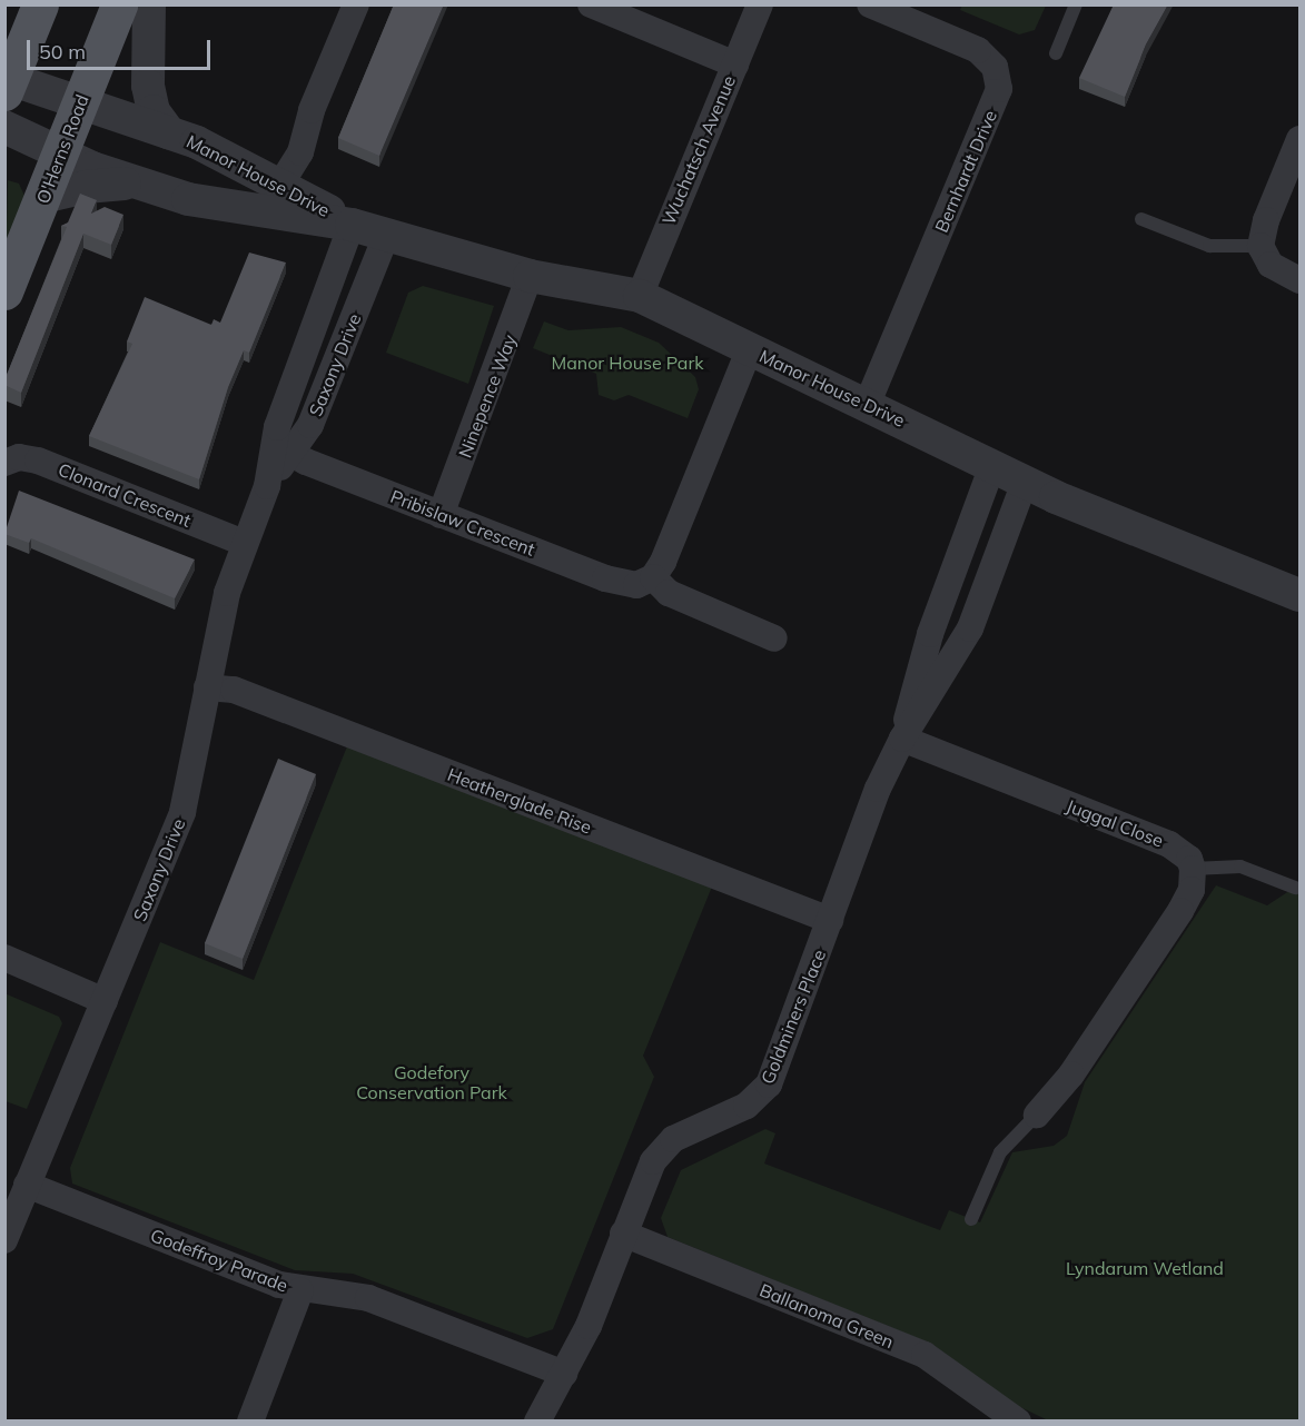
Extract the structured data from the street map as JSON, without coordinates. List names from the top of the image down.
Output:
{
  "streets": {
    "main road": ["O'Herns Road"],
    "street": [
      "Wuchatsch Avenue",
      "Bernhardt Drive",
      "Manor House Drive",
      "Saxony Drive",
      "Ninepence Way",
      "Clonard Crescent",
      "Pribislaw Crescent",
      "Heatherglade Rise",
      "Juggal Close",
      "Goldminers Place",
      "Godeffroy Parade",
      "Ballanoma Green"
    ]
  },
  "crossings": [
    ["O'Herns Road", "Manor House Drive"],
    ["Wuchatsch Avenue", "Manor House Drive"],
    ["Bernhardt Drive", "Manor House Drive"],
    ["Manor House Drive", "Saxony Drive"],
    ["Manor House Drive", "Ninepence Way"],
    ["Manor House Drive", "Goldminers Place"],
    ["Saxony Drive", "Clonard Crescent"],
    ["Saxony Drive", "Pribislaw Crescent"],
    ["Saxony Drive", "Heatherglade Rise"],
    ["Saxony Drive", "Godeffroy Parade"],
    ["Ninepence Way", "Pribislaw Crescent"],
    ["Heatherglade Rise", "Goldminers Place"],
    ["Juggal Close", "Goldminers Place"],
    ["Goldminers Place", "Godeffroy Parade"],
    ["Goldminers Place", "Ballanoma Green"]
  ],
  "parks": ["Manor House Park", "Godefory Conservation Park", "Lyndarum Wetland"],
  "scale_bar": "50 m"
}
